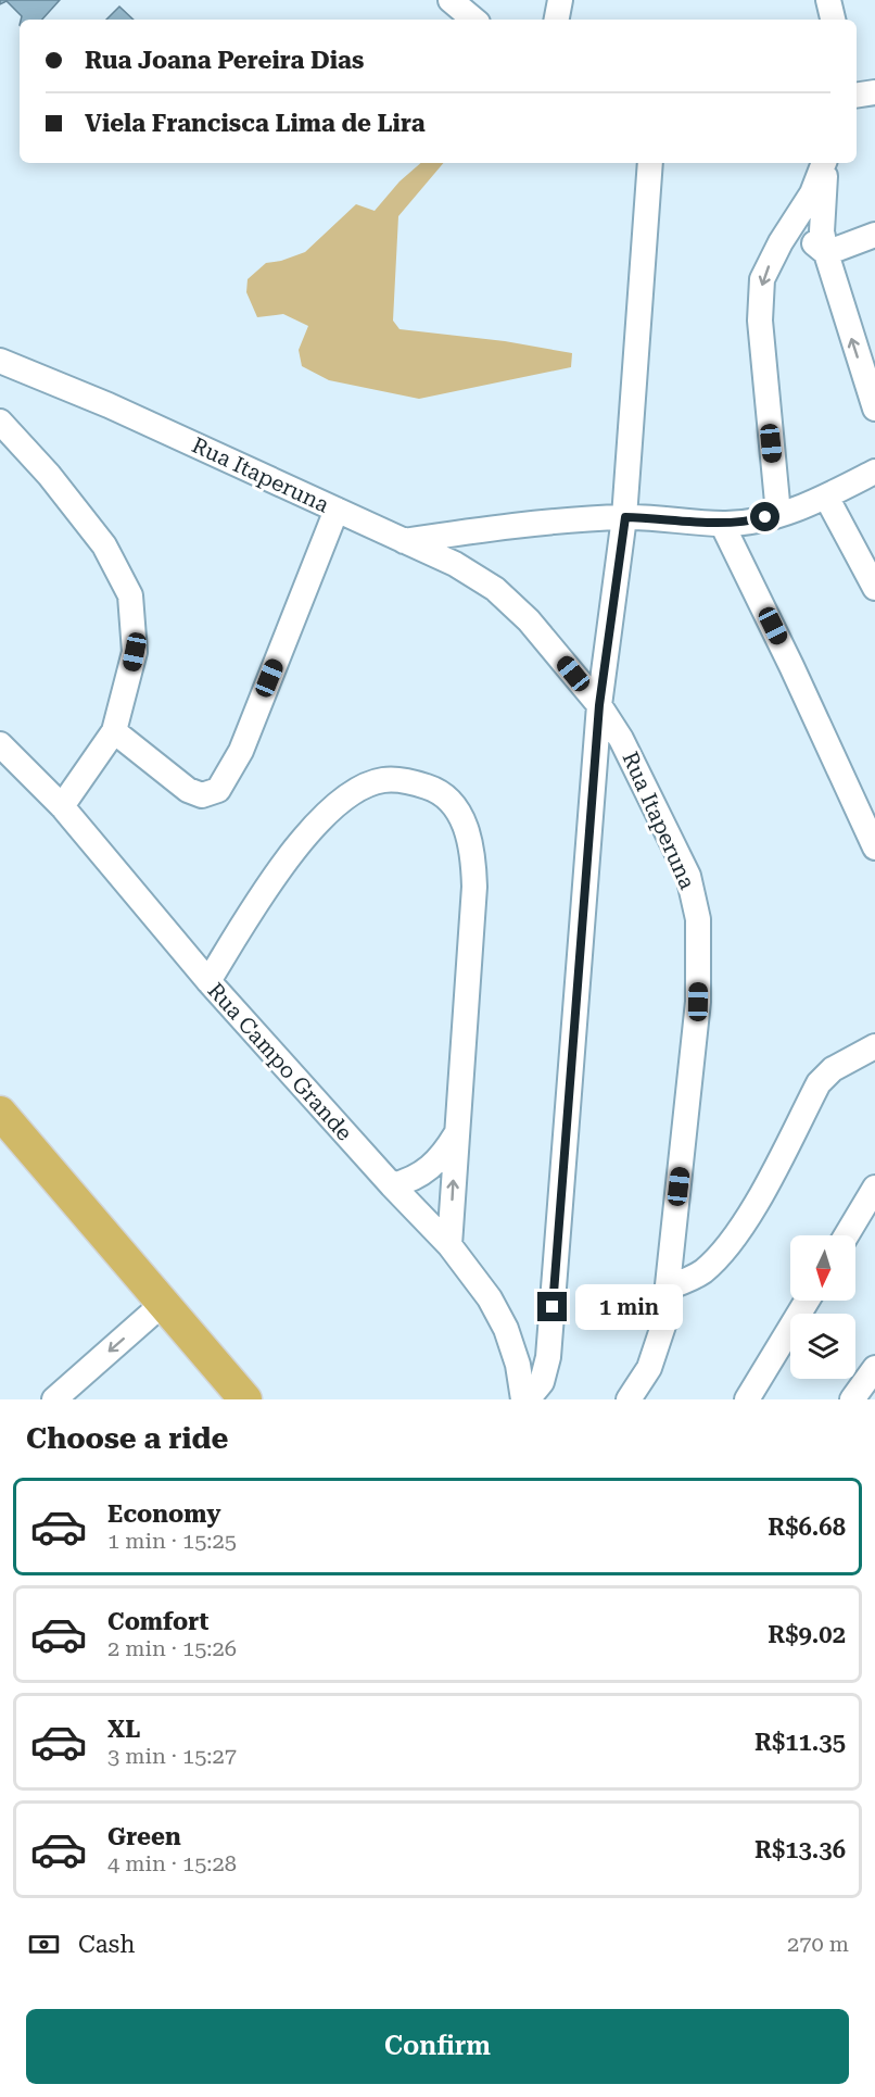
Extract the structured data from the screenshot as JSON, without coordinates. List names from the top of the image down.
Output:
{
  "streets": {
    "street": ["Rua Itaperuna", "Rua Campo Grande"]
  },
  "north": "bottom",
  "page": {
    "banner": ["Rua Joana Pereira Dias", "Viela Francisca Lima de Lira"],
    "bubble": "1 min",
    "heading": "Choose a ride",
    "list": [
      {
        "name": "Economy",
        "note": "1 min · 15:25",
        "value": "R$6.68"
      },
      {
        "name": "Comfort",
        "note": "2 min · 15:26",
        "value": "R$9.02"
      },
      {
        "name": "XL",
        "note": "3 min · 15:27",
        "value": "R$11.35"
      },
      {
        "name": "Green",
        "note": "4 min · 15:28",
        "value": "R$13.36"
      }
    ],
    "pay": ["Cash", "270 m"],
    "buttons": "Confirm"
  }
}
